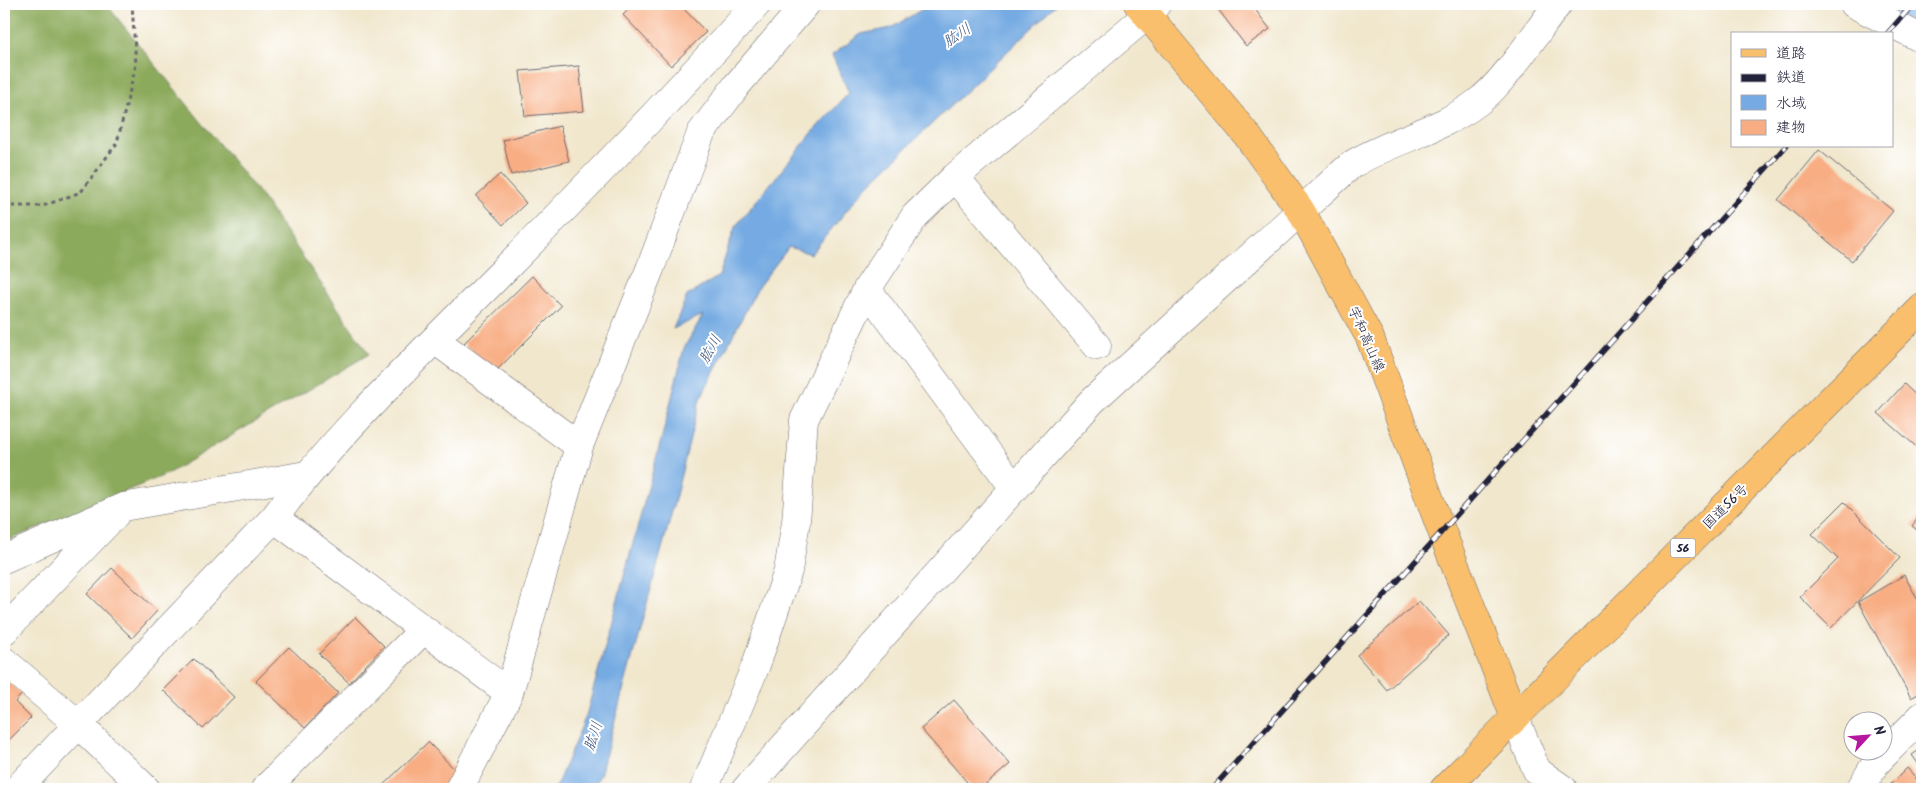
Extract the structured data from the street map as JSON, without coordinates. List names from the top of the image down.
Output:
{
  "streets": {
    "main road": ["宇和高山線", "国道56号", "56"]
  },
  "crossings": [
    ["宇和高山線", "国道56号"]
  ],
  "water": ["肱川"],
  "legend": [
    "道路",
    "鉄道",
    "水域",
    "建物"
  ],
  "north": "top right"
}
